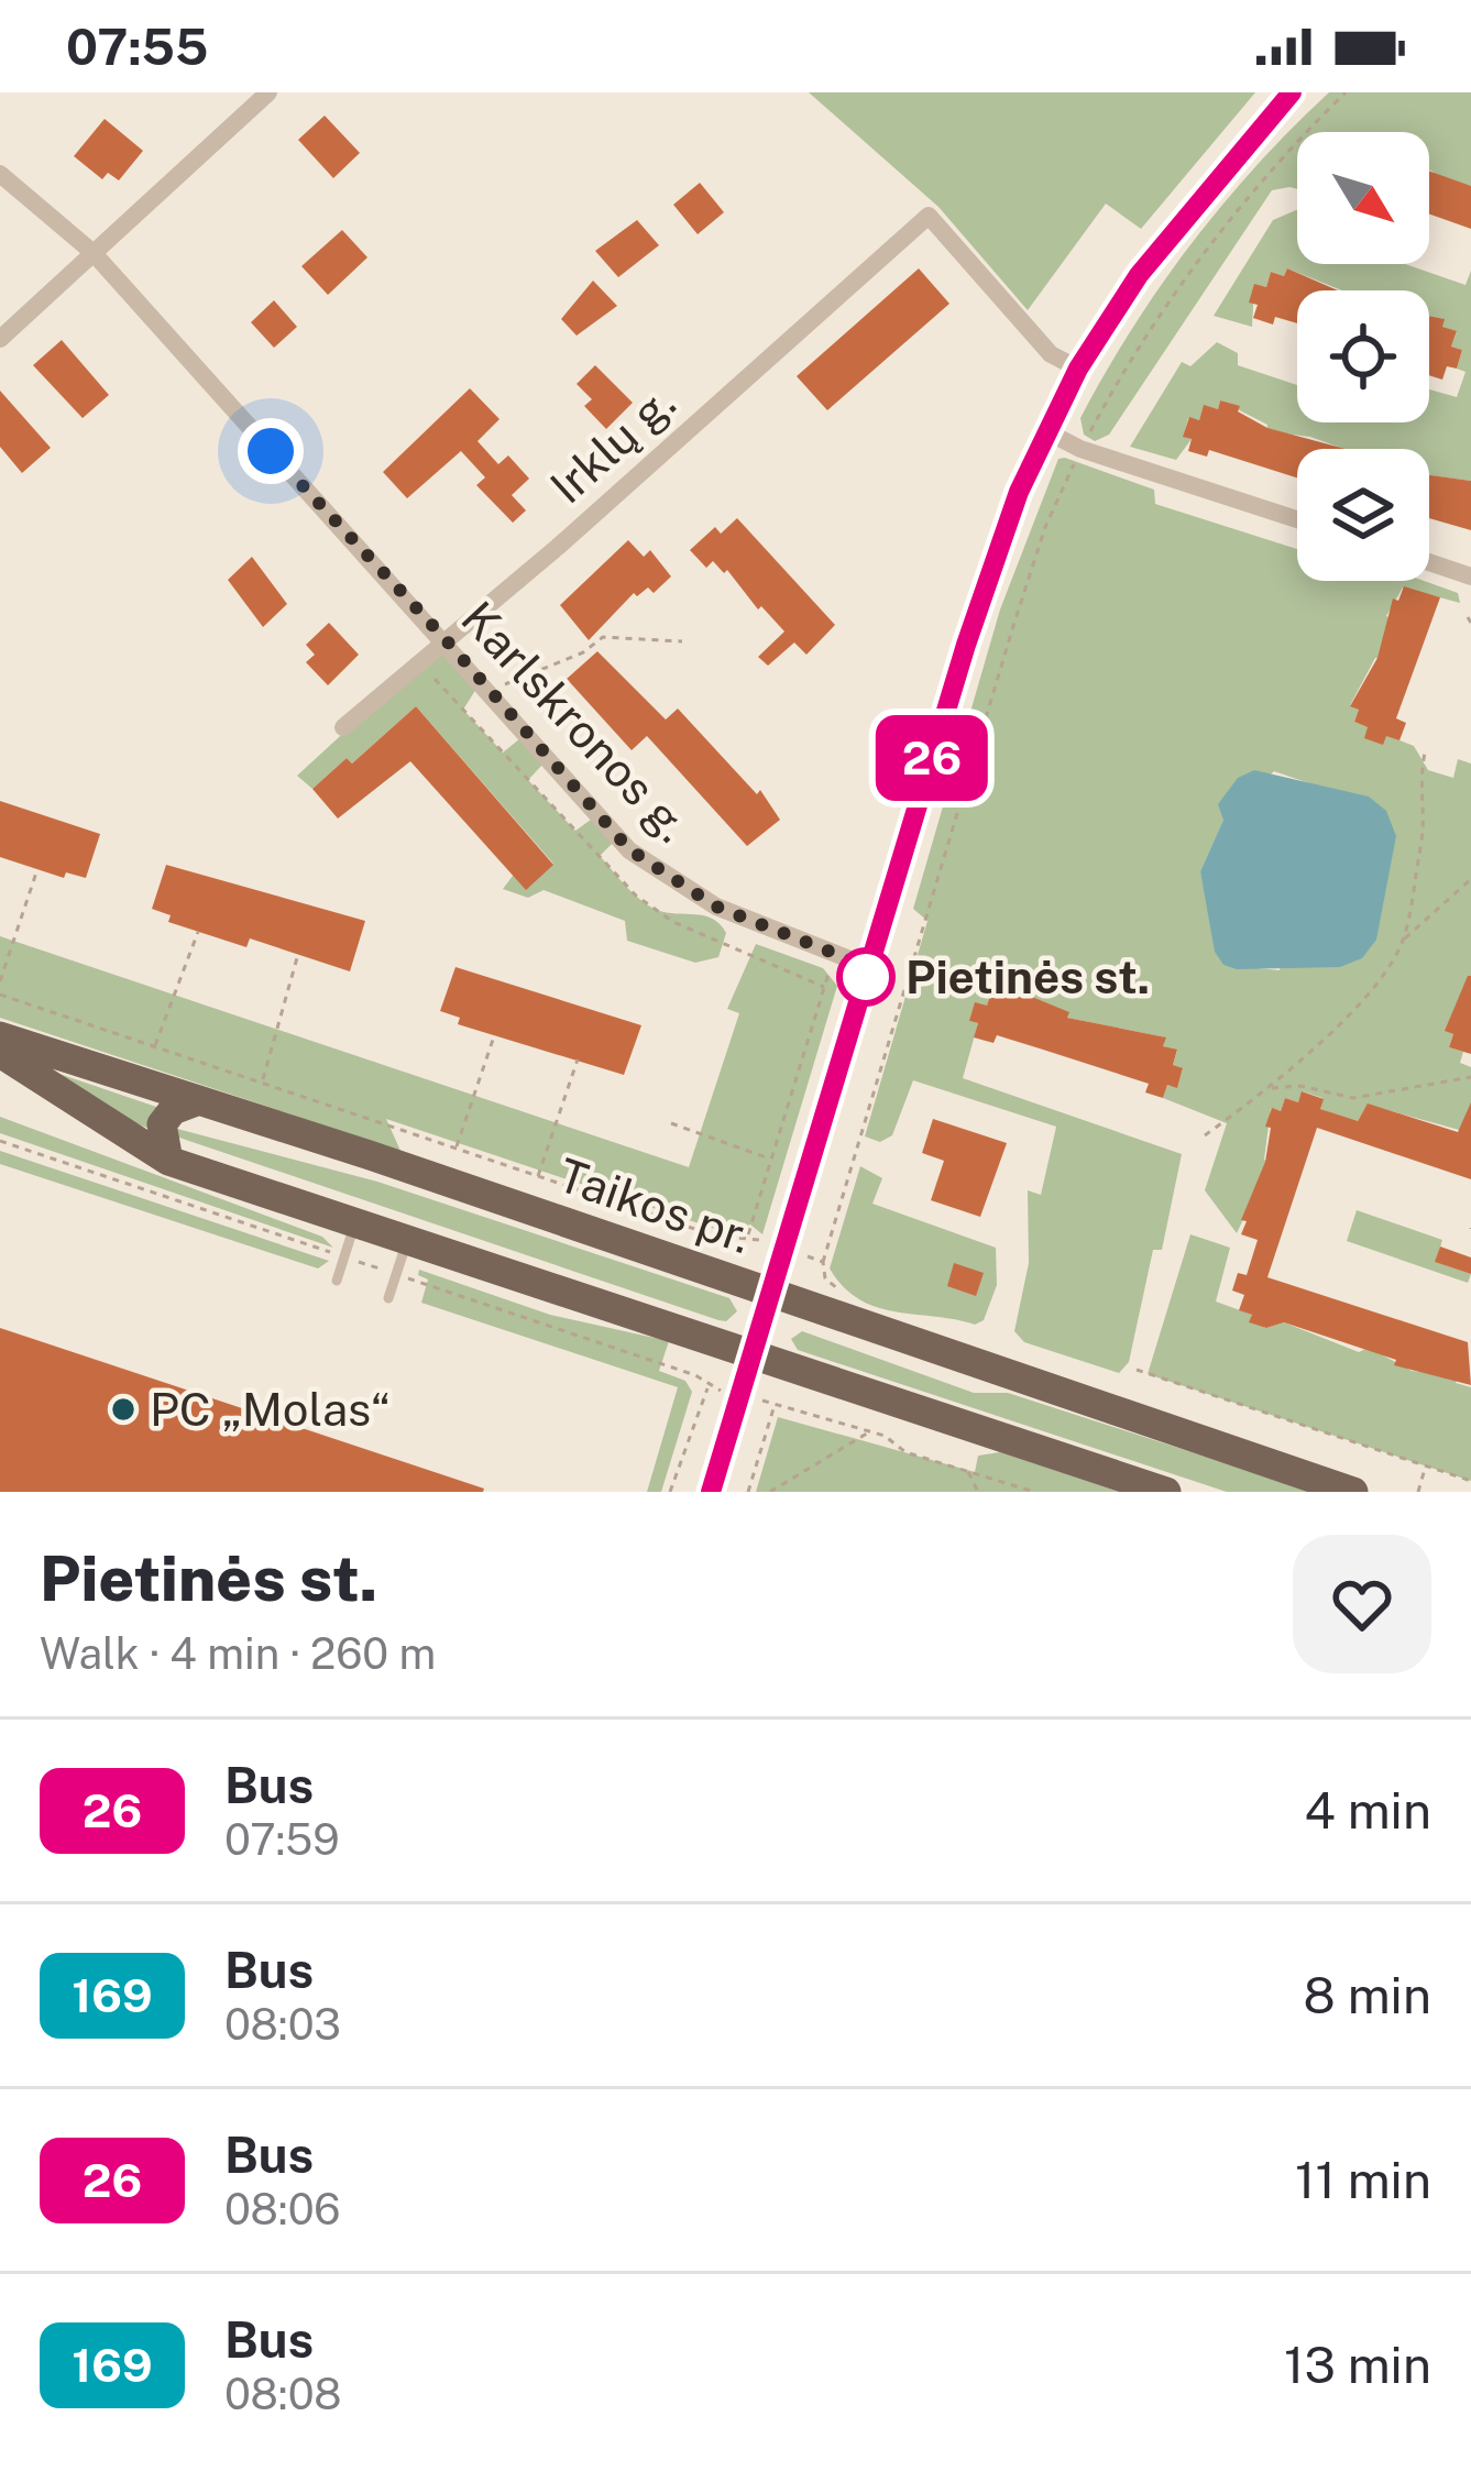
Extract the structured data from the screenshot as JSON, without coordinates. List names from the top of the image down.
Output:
{
  "streets": {
    "main road": ["Taikos pr."],
    "street": ["Irklų g.", "Karlskronos g."]
  },
  "crossings": [
    ["Irklų g.", "Karlskronos g."]
  ],
  "places": ["Pietinės st.", "PC „Molas“"],
  "lines": ["bus line 26"],
  "north": "bottom right",
  "page": {
    "status": "07:55",
    "on_map": "26",
    "heading": ["Pietinės st.", "Walk · 4 min · 260 m"],
    "list": [
      {
        "mark": "26",
        "name": "Bus",
        "note": "07:59",
        "value": "4 min"
      },
      {
        "mark": "169",
        "name": "Bus",
        "note": "08:03",
        "value": "8 min"
      },
      {
        "mark": "26",
        "name": "Bus",
        "note": "08:06",
        "value": "11 min"
      },
      {
        "mark": "169",
        "name": "Bus",
        "note": "08:08",
        "value": "13 min"
      }
    ]
  }
}
